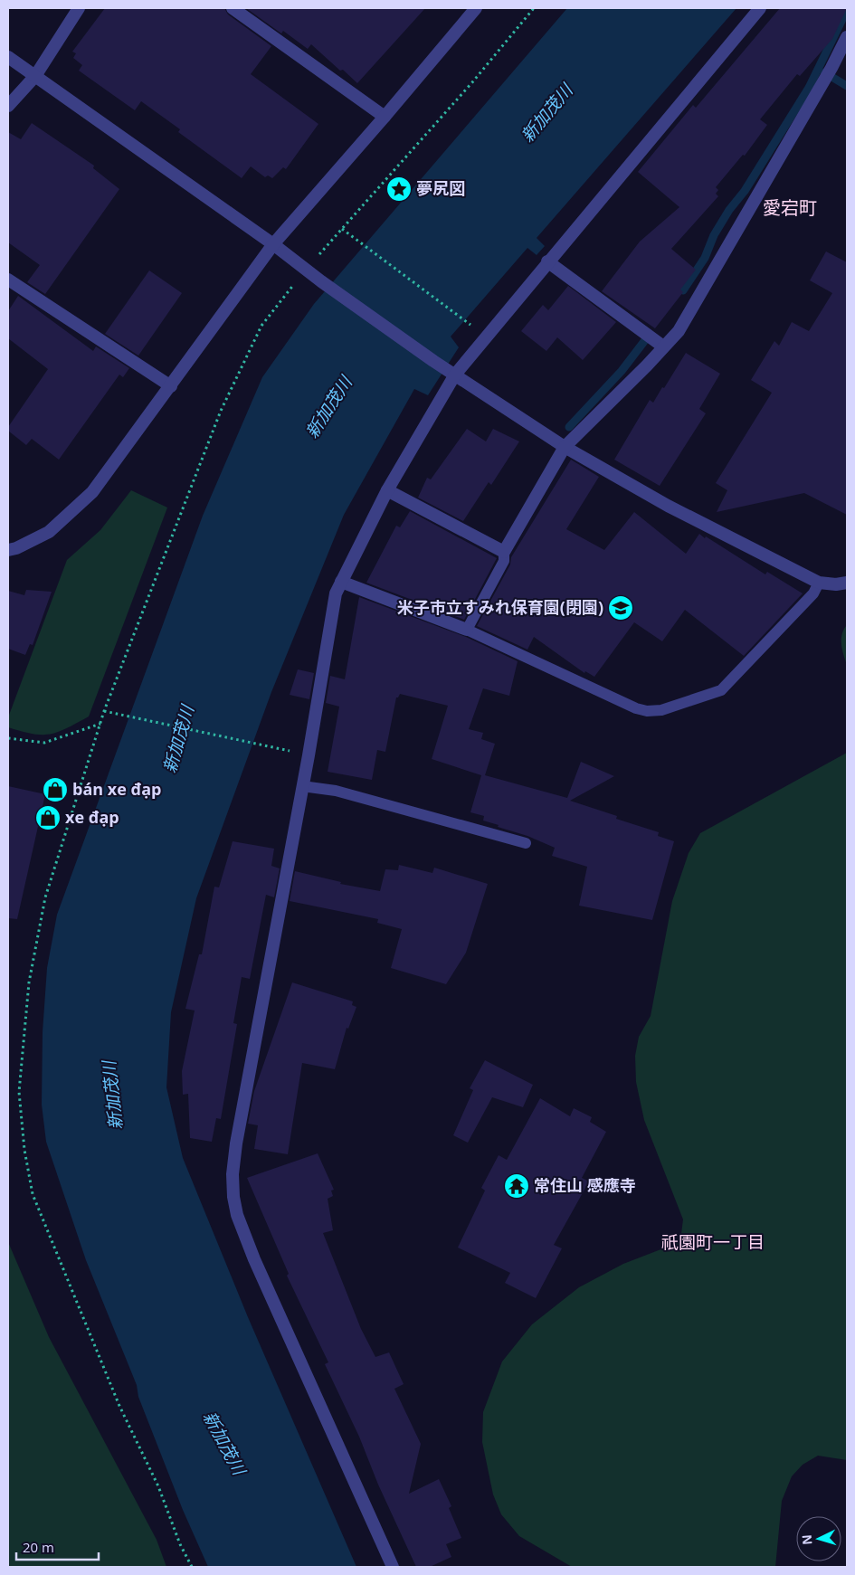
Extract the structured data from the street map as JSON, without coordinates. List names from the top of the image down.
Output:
{
  "districts": ["愛宕町", "祇園町一丁目"],
  "water": ["新加茂川"],
  "places": {
    "place": ["夢尻図"],
    "school or university": ["米子市立すみれ保育園(閉園)"],
    "shop": ["bán xe đạp", "xe đạp"],
    "temple": ["常住山 感應寺"]
  },
  "scale_bar": "20 m",
  "north": "left"
}
